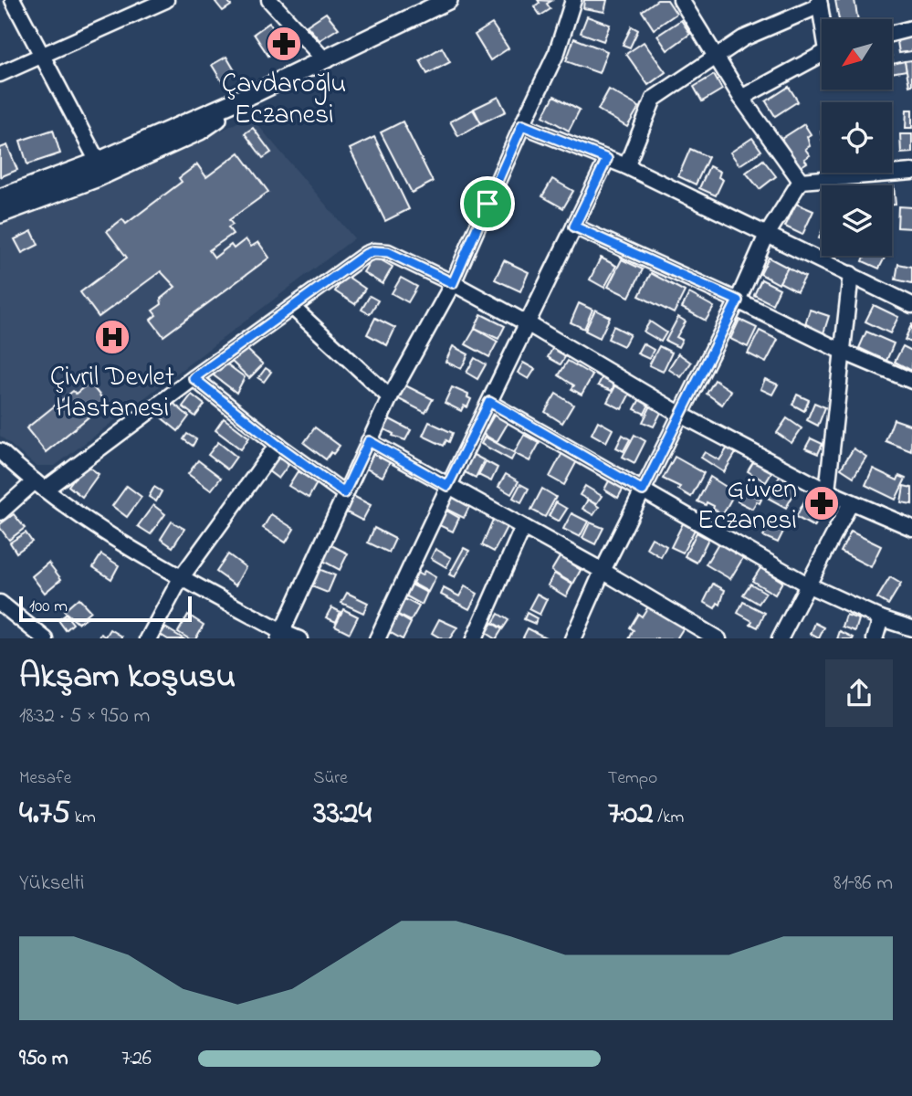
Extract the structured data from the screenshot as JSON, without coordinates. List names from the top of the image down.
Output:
{
  "places": {
    "pharmacy": ["Çavdaroğlu Eczanesi", "Güven Eczanesi"],
    "hospital": ["Çivril Devlet Hastanesi"]
  },
  "scale_bar": "100 m",
  "north": "bottom left",
  "page": {
    "scale": "100 m",
    "heading": ["Akşam koşusu", "18:32 · 5 × 950 m"],
    "stats": [
      ["Mesafe", "4.75 km"],
      ["Süre", "33:24"],
      ["Tempo", "7:02 /km"]
    ],
    "chart": ["Yükselti", "81–86 m"],
    "list": [
      {
        "name": "950 m",
        "note": "7:26"
      }
    ]
  }
}
